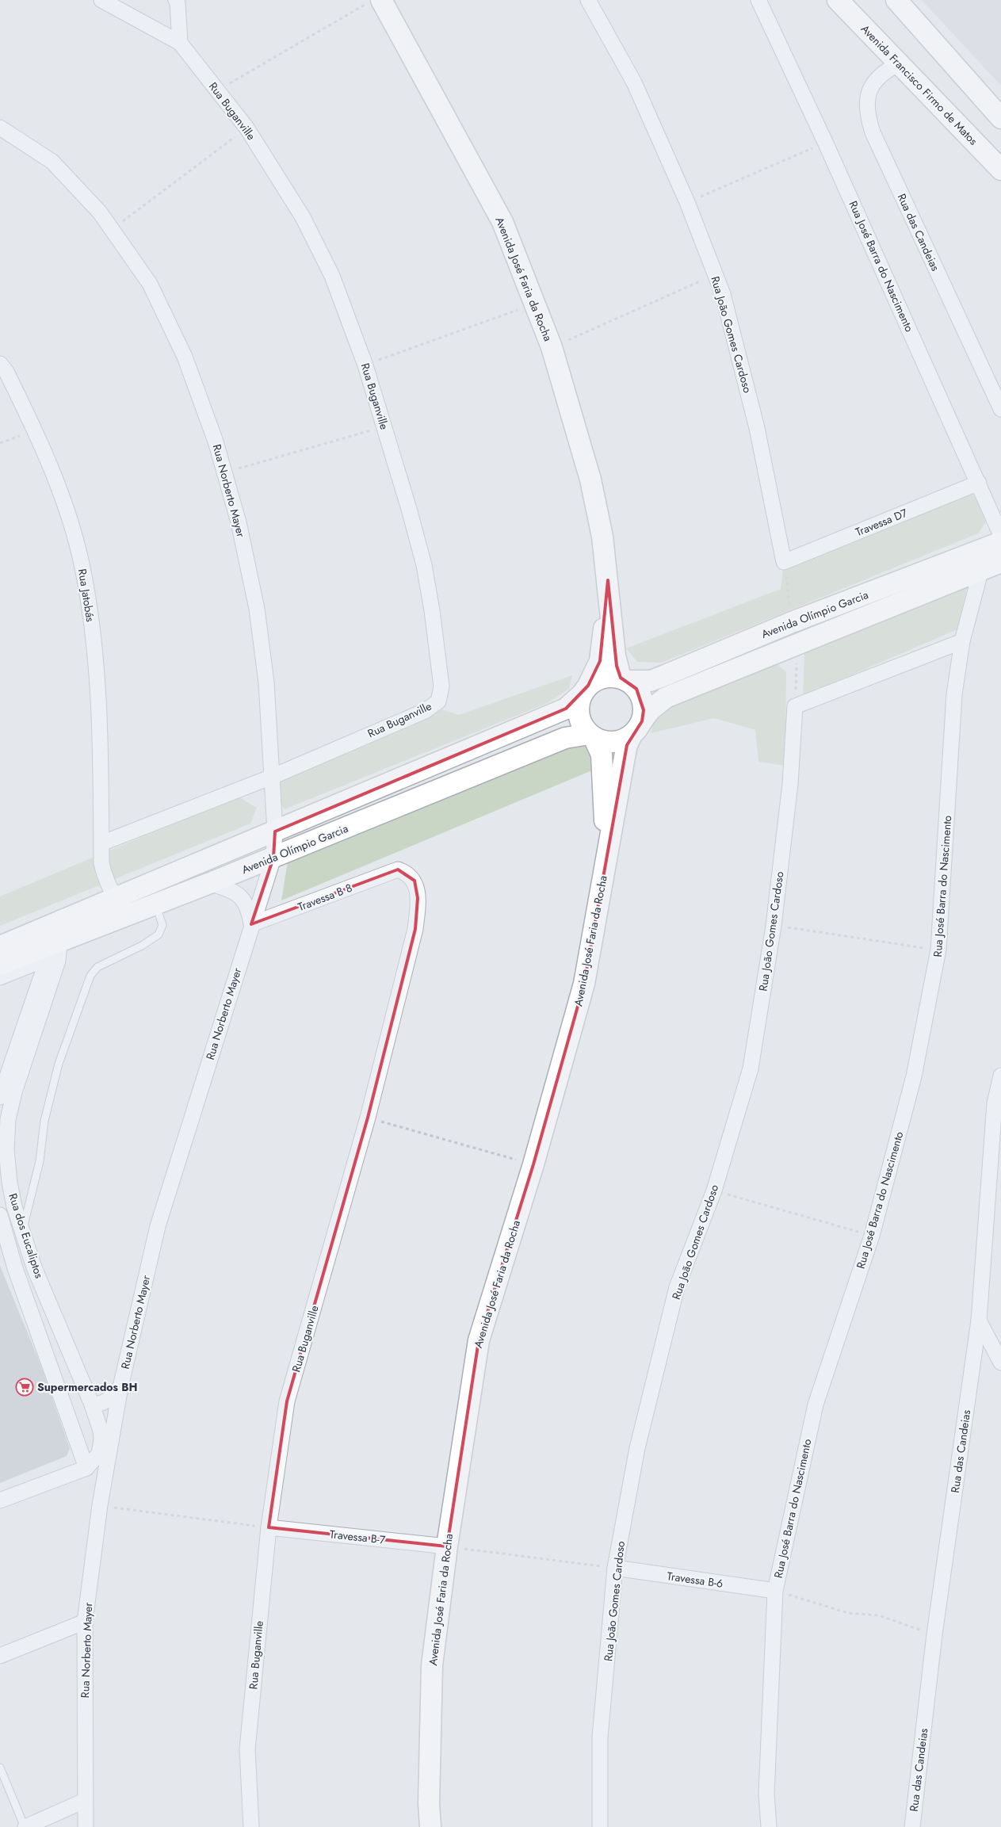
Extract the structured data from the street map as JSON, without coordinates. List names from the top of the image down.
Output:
{
  "streets": {
    "street": [
      "Avenida Francisco Firmo de Matos",
      "Rua Buganville",
      "Rua das Candeias",
      "Rua José Barra do Nascimento",
      "Avenida José Faria da Rocha",
      "Rua João Gomes Cardoso",
      "Rua Norberto Mayer",
      "Travessa D7",
      "Rua Jatobás",
      "Avenida Olímpio Garcia",
      "Travessa B 8",
      "Rua dos Eucaliptos",
      "Travessa B-7",
      "Travessa B-6"
    ]
  },
  "crossings": [
    ["Avenida Francisco Firmo de Matos", "Rua das Candeias"],
    ["Rua Buganville", "Rua Norberto Mayer"],
    ["Rua Buganville", "Travessa B 8"],
    ["Rua Buganville", "Travessa B-7"],
    ["Rua José Barra do Nascimento", "Travessa D7"],
    ["Rua José Barra do Nascimento", "Avenida Olímpio Garcia"],
    ["Rua José Barra do Nascimento", "Travessa B-6"],
    ["Avenida José Faria da Rocha", "Avenida Olímpio Garcia"],
    ["Avenida José Faria da Rocha", "Travessa B-7"],
    ["Rua João Gomes Cardoso", "Travessa D7"],
    ["Rua João Gomes Cardoso", "Travessa B-6"],
    ["Rua Norberto Mayer", "Avenida Olímpio Garcia"],
    ["Rua Norberto Mayer", "Travessa B 8"],
    ["Rua Jatobás", "Avenida Olímpio Garcia"],
    ["Avenida Olímpio Garcia", "Rua dos Eucaliptos"]
  ],
  "places": {
    "supermarket": ["Supermercados BH"]
  }
}
